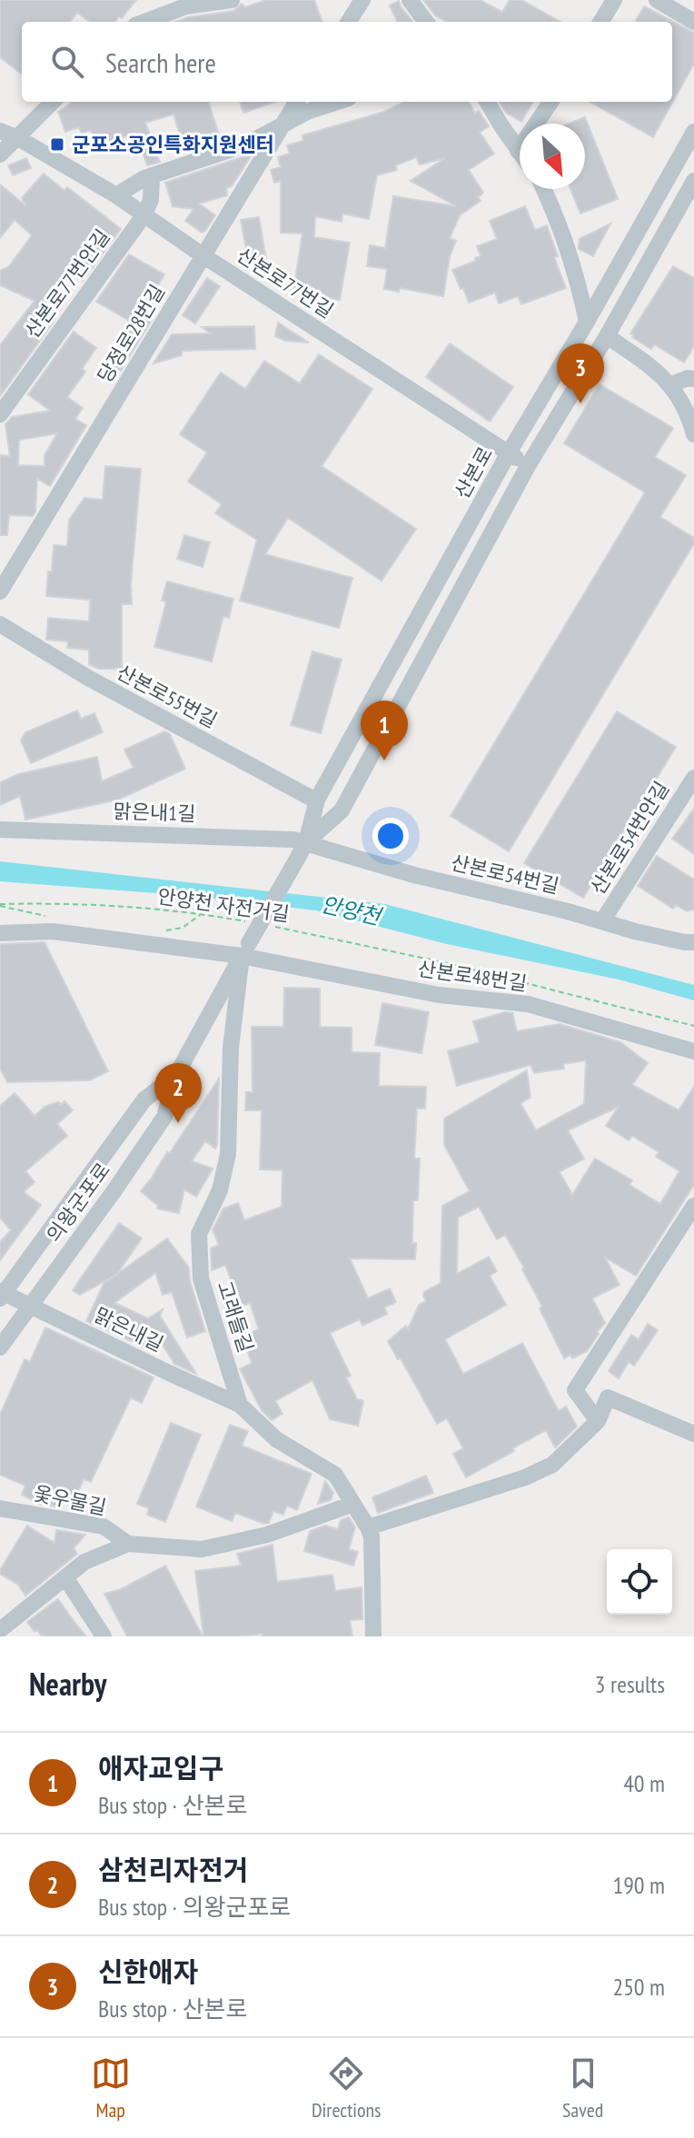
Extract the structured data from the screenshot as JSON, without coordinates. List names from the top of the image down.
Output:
{
  "streets": {
    "street": [
      "산본로77번길",
      "산본로77번안길",
      "당정로28번길",
      "산본로",
      "산본로55번길",
      "맑은내1길",
      "산본로54번안길",
      "산본로54번길",
      "산본로48번길",
      "의왕군포로",
      "고래들길",
      "맑은내길",
      "옻우물길"
    ],
    "path": ["안양천 자전거길"]
  },
  "crossings": [
    ["산본로77번길", "산본로77번안길"],
    ["산본로77번길", "당정로28번길"],
    ["산본로77번길", "산본로"],
    ["산본로", "산본로55번길"],
    ["산본로", "맑은내1길"],
    ["산본로", "산본로54번길"],
    ["산본로", "의왕군포로"],
    ["맑은내1길", "산본로54번길"],
    ["맑은내1길", "의왕군포로"],
    ["산본로54번안길", "산본로54번길"],
    ["산본로54번길", "의왕군포로"],
    ["산본로48번길", "의왕군포로"],
    ["산본로48번길", "고래들길"],
    ["의왕군포로", "고래들길"],
    ["의왕군포로", "맑은내길"],
    ["고래들길", "맑은내길"]
  ],
  "water": ["안양천"],
  "places": {
    "transit": ["군포소공인특화지원센터"]
  },
  "north": "bottom right",
  "page": {
    "search": "Search here",
    "pins": ["3", "1", "2"],
    "heading": ["Nearby", "3 results"],
    "list": [
      {
        "mark": "1",
        "name": "애자교입구",
        "note": "Bus stop · 산본로",
        "value": "40 m"
      },
      {
        "mark": "2",
        "name": "삼천리자전거",
        "note": "Bus stop · 의왕군포로",
        "value": "190 m"
      },
      {
        "mark": "3",
        "name": "신한애자",
        "note": "Bus stop · 산본로",
        "value": "250 m"
      }
    ],
    "nav": ["Map", "Directions", "Saved"]
  }
}
